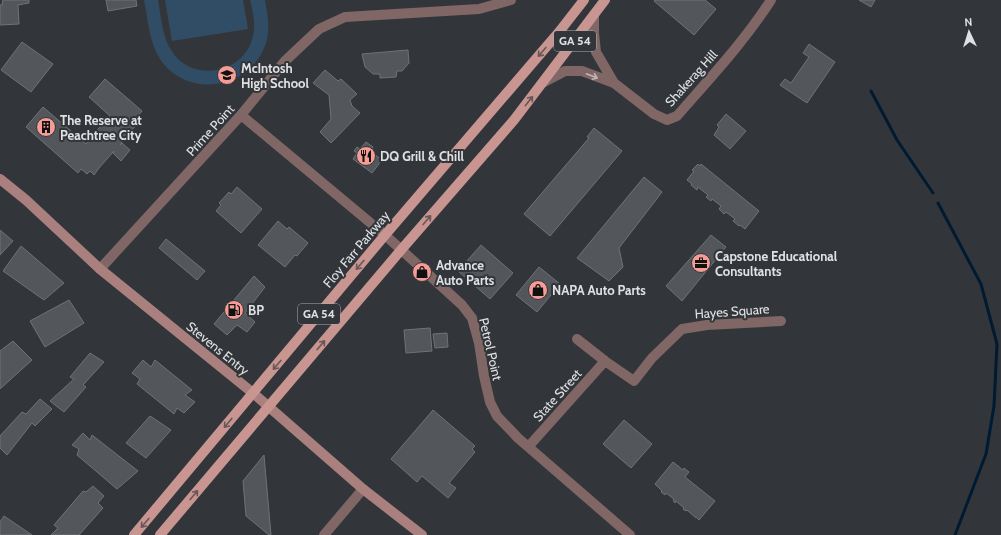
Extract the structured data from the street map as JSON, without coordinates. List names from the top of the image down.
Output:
{
  "streets": {
    "main road": ["GA 54", "Floy Farr Parkway"],
    "street": [
      "Shakerag Hill",
      "Prime Point",
      "Hayes Square",
      "Stevens Entry",
      "Petrol Point",
      "State Street"
    ]
  },
  "crossings": [
    ["GA 54", "Shakerag Hill"],
    ["GA 54", "Stevens Entry"],
    ["GA 54", "Petrol Point"],
    ["Prime Point", "Stevens Entry"],
    ["Prime Point", "Petrol Point"],
    ["Floy Farr Parkway", "Stevens Entry"],
    ["Floy Farr Parkway", "Petrol Point"],
    ["Hayes Square", "State Street"],
    ["Petrol Point", "State Street"]
  ],
  "places": {
    "school or university": ["McIntosh High School"],
    "building": ["The Reserve at Peachtree City"],
    "restaurant": ["DQ Grill & Chill"],
    "office": ["Capstone Educational Consultants"],
    "shop": ["Advance Auto Parts", "NAPA Auto Parts"],
    "fuel station": ["BP"]
  },
  "north": "top"
}
